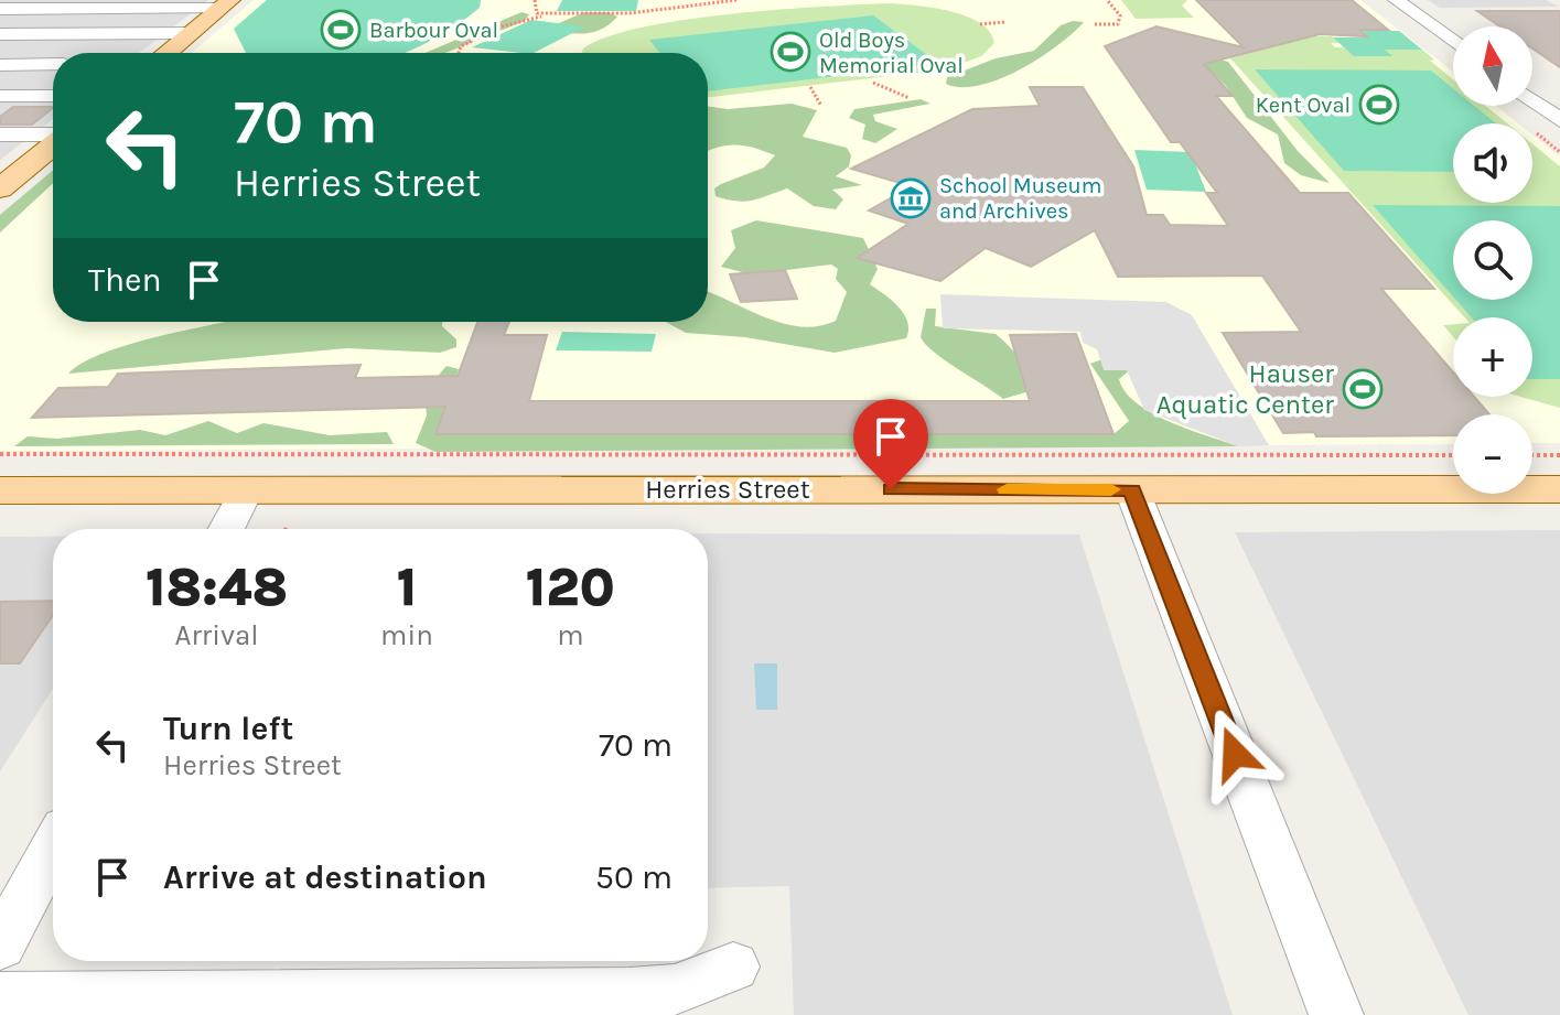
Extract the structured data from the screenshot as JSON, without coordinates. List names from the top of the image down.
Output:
{
  "streets": {
    "main road": ["Herries Street"]
  },
  "places": {
    "sports": [
      "Barbour Oval",
      "Old Boys Memorial Oval",
      "Kent Oval",
      "Hauser Aquatic Center"
    ],
    "museum": ["School Museum and Archives"]
  },
  "north": "top",
  "page": {
    "map_buttons": ["+", "−"],
    "turn": ["70 m", "Herries Street"],
    "then": "Then",
    "eta": [
      "18:48",
      "Arrival",
      "1",
      "min",
      "120",
      "m"
    ],
    "list": [
      {
        "name": "Turn left",
        "note": "Herries Street",
        "value": "70 m"
      },
      {
        "name": "Arrive at destination",
        "value": "50 m"
      }
    ]
  }
}
